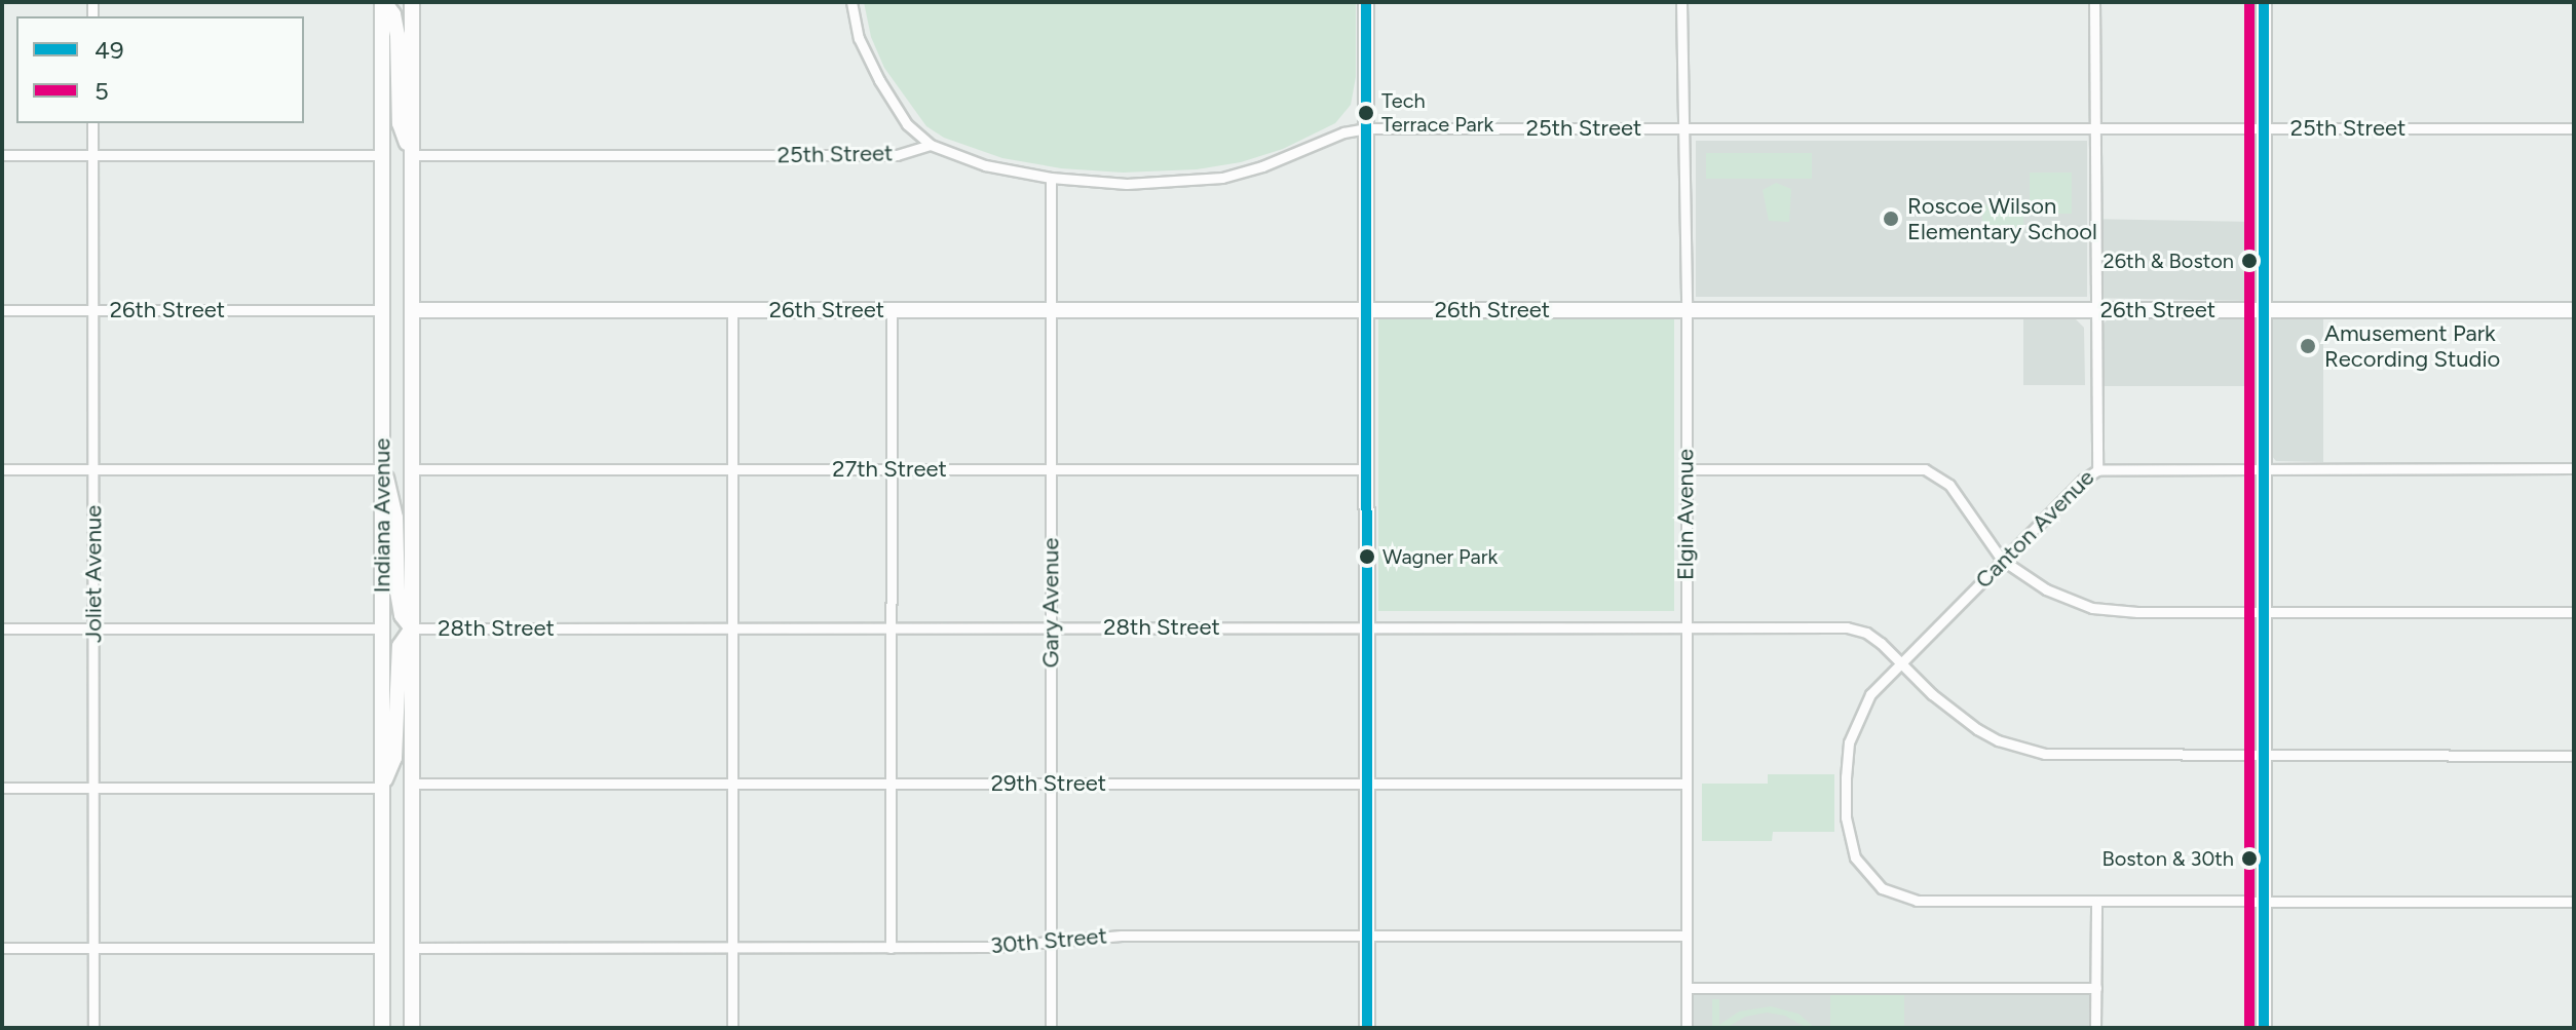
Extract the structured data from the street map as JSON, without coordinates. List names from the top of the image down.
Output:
{
  "streets": {
    "street": [
      "25th Street",
      "26th Street",
      "27th Street",
      "Elgin Avenue",
      "Indiana Avenue",
      "Canton Avenue",
      "Joliet Avenue",
      "Gary Avenue",
      "28th Street",
      "29th Street",
      "30th Street"
    ]
  },
  "crossings": [
    ["25th Street", "Elgin Avenue"],
    ["25th Street", "Indiana Avenue"],
    ["25th Street", "Canton Avenue"],
    ["25th Street", "Gary Avenue"],
    ["26th Street", "Elgin Avenue"],
    ["26th Street", "Indiana Avenue"],
    ["26th Street", "Canton Avenue"],
    ["26th Street", "Joliet Avenue"],
    ["26th Street", "Gary Avenue"],
    ["27th Street", "Indiana Avenue"],
    ["27th Street", "Gary Avenue"],
    ["Elgin Avenue", "28th Street"],
    ["Elgin Avenue", "29th Street"],
    ["Elgin Avenue", "30th Street"],
    ["Indiana Avenue", "28th Street"],
    ["Indiana Avenue", "29th Street"],
    ["Indiana Avenue", "30th Street"],
    ["Canton Avenue", "28th Street"],
    ["Gary Avenue", "28th Street"],
    ["Gary Avenue", "29th Street"],
    ["Gary Avenue", "30th Street"]
  ],
  "places": [
    "Tech Terrace Park",
    "Roscoe Wilson Elementary School",
    "26th & Boston",
    "Amusement Park Recording Studio",
    "Wagner Park",
    "Boston & 30th"
  ],
  "lines": ["transit line 49", "transit line 5"],
  "legend": ["49", "5"]
}
